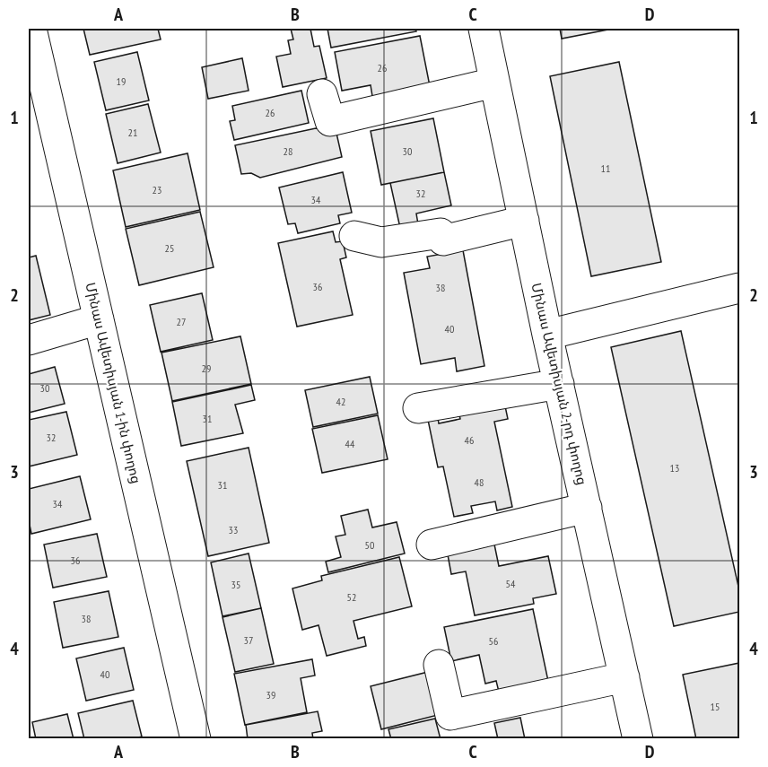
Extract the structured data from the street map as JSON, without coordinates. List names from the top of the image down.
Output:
{
  "streets": {
    "street": ["Մինաս Ավետիսյան 1-ին փողոց", "Մինաս Ավետիսյան 2-րդ փողոց"]
  },
  "house_numbers": [
    "26",
    "19",
    "26",
    "21",
    "28",
    "30",
    "11",
    "23",
    "32",
    "34",
    "25",
    "36",
    "38",
    "27",
    "40",
    "29",
    "30",
    "42",
    "31",
    "32",
    "46",
    "44",
    "13",
    "48",
    "31",
    "34",
    "33",
    "50",
    "36",
    "54",
    "35",
    "52",
    "38",
    "37",
    "56",
    "40",
    "39",
    "15"
  ],
  "grid": {
    "columns": [
      "A",
      "B",
      "C",
      "D"
    ],
    "rows": [
      "1",
      "2",
      "3",
      "4"
    ]
  }
}
